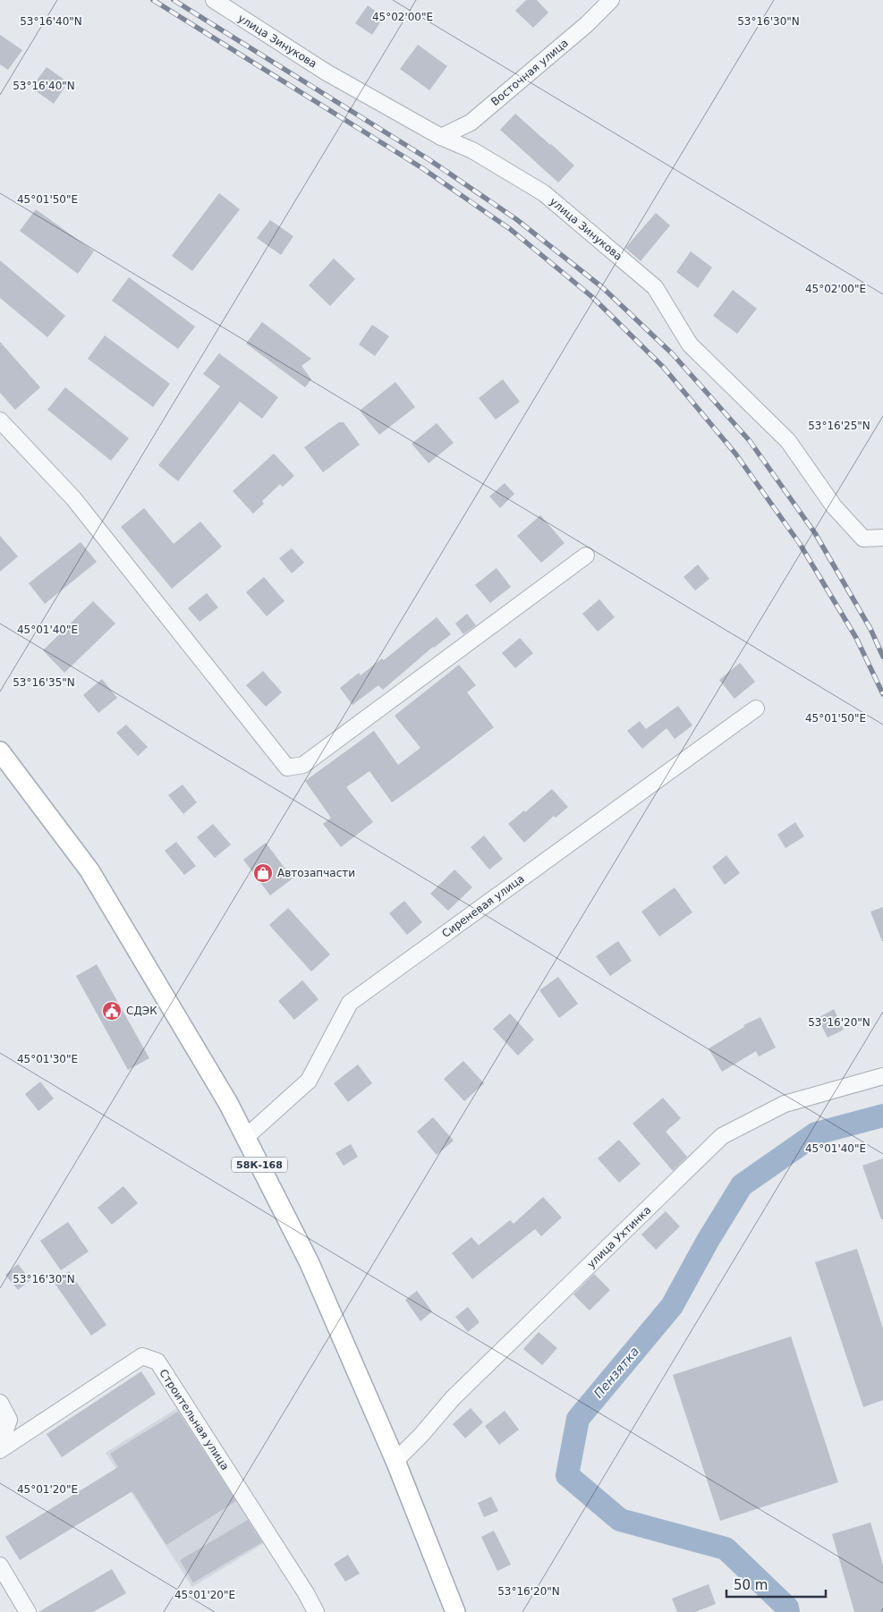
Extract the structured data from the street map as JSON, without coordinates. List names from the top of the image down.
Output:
{
  "streets": {
    "main road": ["58К-168"],
    "street": [
      "улица Зинукова",
      "Восточная улица",
      "Сиреневая улица",
      "улица Ухтинка",
      "Строительная улица"
    ]
  },
  "crossings": [
    ["улица Зинукова", "Восточная улица"],
    ["Сиреневая улица", "58К-168"],
    ["58К-168", "улица Ухтинка"]
  ],
  "water": ["Пензятка"],
  "places": {
    "shop": ["Автозапчасти"],
    "public building": ["СДЭК"]
  },
  "scale_bar": "50 m",
  "coordinates": [
    "45°02'00\"E",
    "53°16'40\"N",
    "53°16'30\"N",
    "45°01'50\"E",
    "53°16'25\"N",
    "45°01'40\"E",
    "53°16'35\"N",
    "53°16'20\"N",
    "45°01'30\"E",
    "45°01'20\"E"
  ]
}
